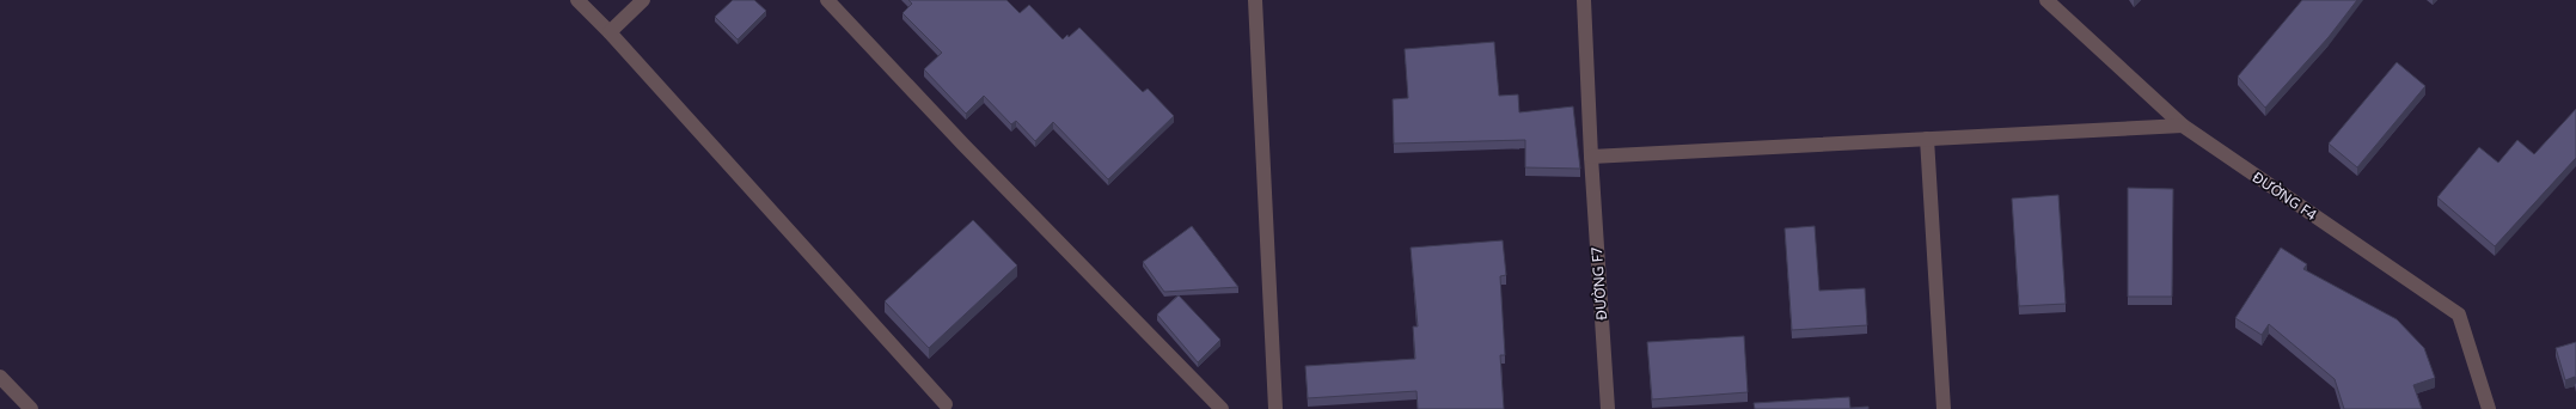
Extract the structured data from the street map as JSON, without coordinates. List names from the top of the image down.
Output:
{
  "streets": {
    "street": ["ĐƯỜNG F4", "ĐƯỜNG F7"]
  }
}
